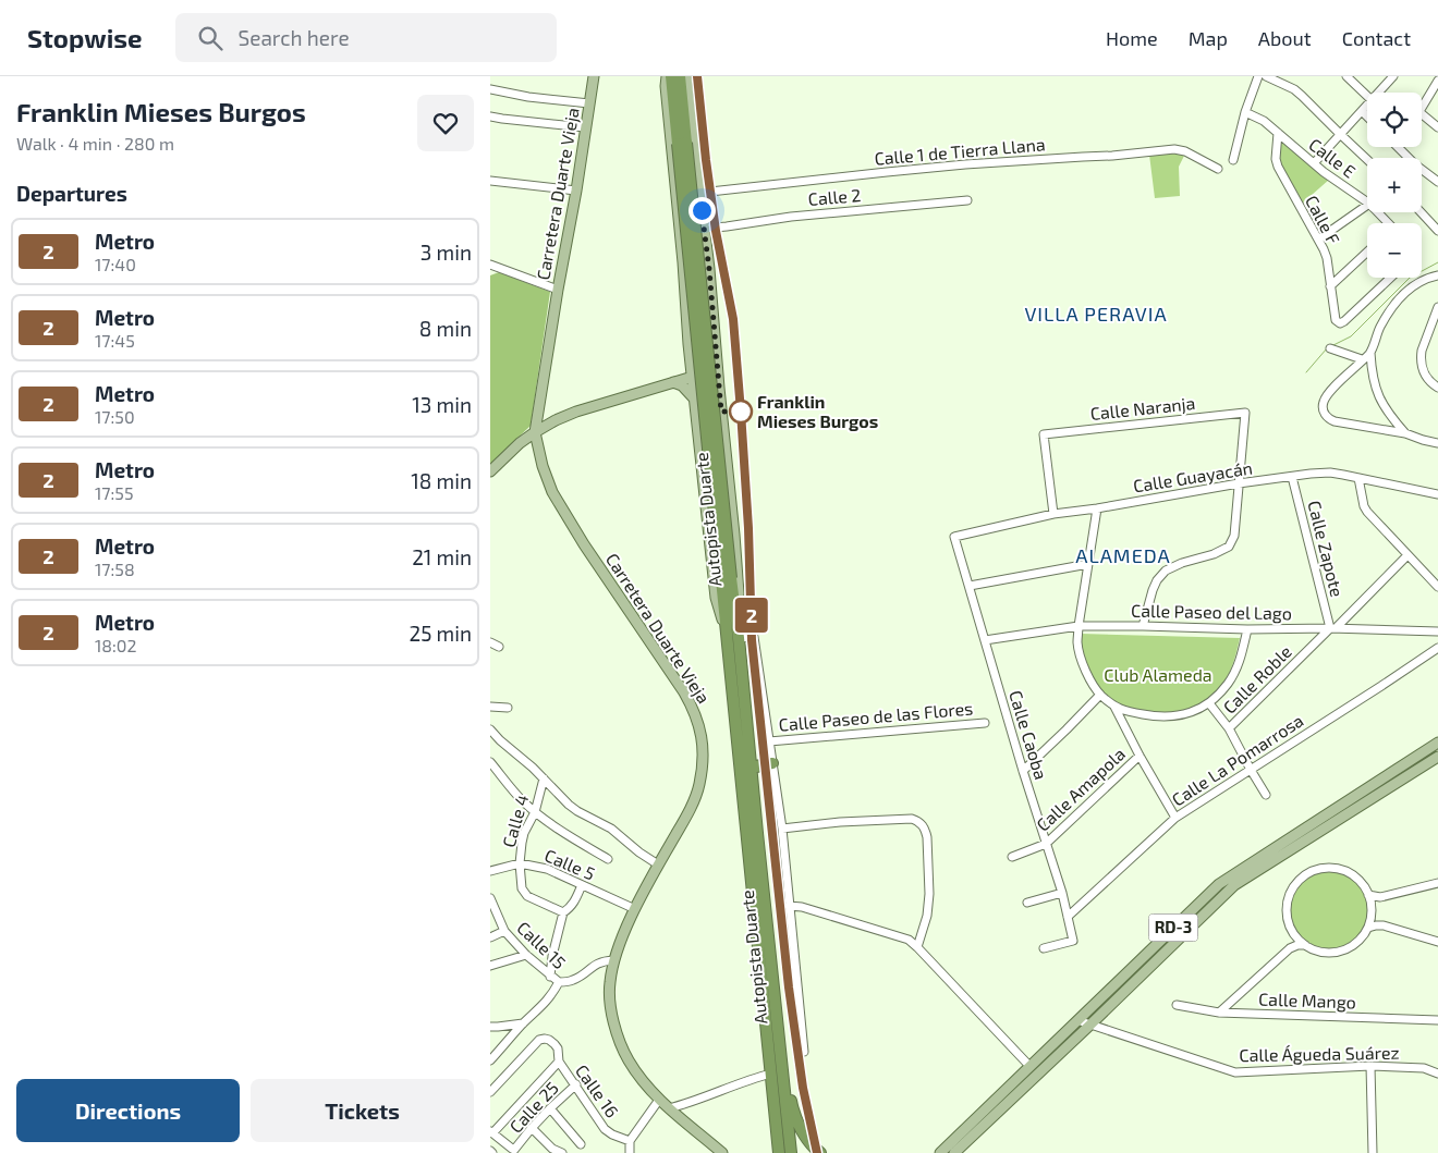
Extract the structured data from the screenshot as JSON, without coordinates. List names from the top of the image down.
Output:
{
  "streets": {
    "highway": ["Autopista Duarte"],
    "main road": ["Carretera Duarte Vieja", "RD-3"],
    "street": [
      "Calle 1 de Tierra Llana",
      "Calle E",
      "Calle 2",
      "Calle F",
      "Calle Naranja",
      "Calle Guayacán",
      "Calle Zapote",
      "Calle Paseo del Lago",
      "Calle Roble",
      "Calle Paseo de las Flores",
      "Calle Caoba",
      "Calle La Pomarrosa",
      "Calle Amapola",
      "Calle 4",
      "Calle 5",
      "Calle 15",
      "Calle Mango",
      "Calle Águeda Suárez",
      "Calle 16",
      "Calle 25"
    ]
  },
  "crossings": [
    ["Calle E", "Calle F"],
    ["Carretera Duarte Vieja", "Calle 5"],
    ["Calle Naranja", "Calle Guayacán"],
    ["Calle Guayacán", "Calle Zapote"],
    ["Calle Guayacán", "Calle Caoba"],
    ["Calle Zapote", "Calle Paseo del Lago"],
    ["Calle Zapote", "Calle Roble"],
    ["Calle Paseo del Lago", "Calle Roble"],
    ["Calle Paseo del Lago", "Calle Caoba"],
    ["Calle Caoba", "Calle La Pomarrosa"],
    ["Calle Caoba", "Calle Amapola"],
    ["Calle 4", "Calle 5"],
    ["RD-3", "Calle Águeda Suárez"],
    ["Calle 16", "Calle 25"]
  ],
  "districts": ["VILLA PERAVIA", "ALAMEDA"],
  "parks": ["Club Alameda"],
  "places": ["Franklin Mieses Burgos"],
  "lines": ["metro line 2"],
  "page": {
    "header": "Stopwise",
    "search": "Search here",
    "nav": [
      "Home",
      "Map",
      "About",
      "Contact"
    ],
    "heading": [
      ["Franklin Mieses Burgos", "Walk · 4 min · 280 m"],
      "Departures"
    ],
    "on_map": "2",
    "map_buttons": ["+", "−"],
    "list": [
      {
        "mark": "2",
        "name": "Metro",
        "note": "17:40",
        "value": "3 min"
      },
      {
        "mark": "2",
        "name": "Metro",
        "note": "17:45",
        "value": "8 min"
      },
      {
        "mark": "2",
        "name": "Metro",
        "note": "17:50",
        "value": "13 min"
      },
      {
        "mark": "2",
        "name": "Metro",
        "note": "17:55",
        "value": "18 min"
      },
      {
        "mark": "2",
        "name": "Metro",
        "note": "17:58",
        "value": "21 min"
      },
      {
        "mark": "2",
        "name": "Metro",
        "note": "18:02",
        "value": "25 min"
      }
    ],
    "buttons": ["Directions", "Tickets"]
  }
}
